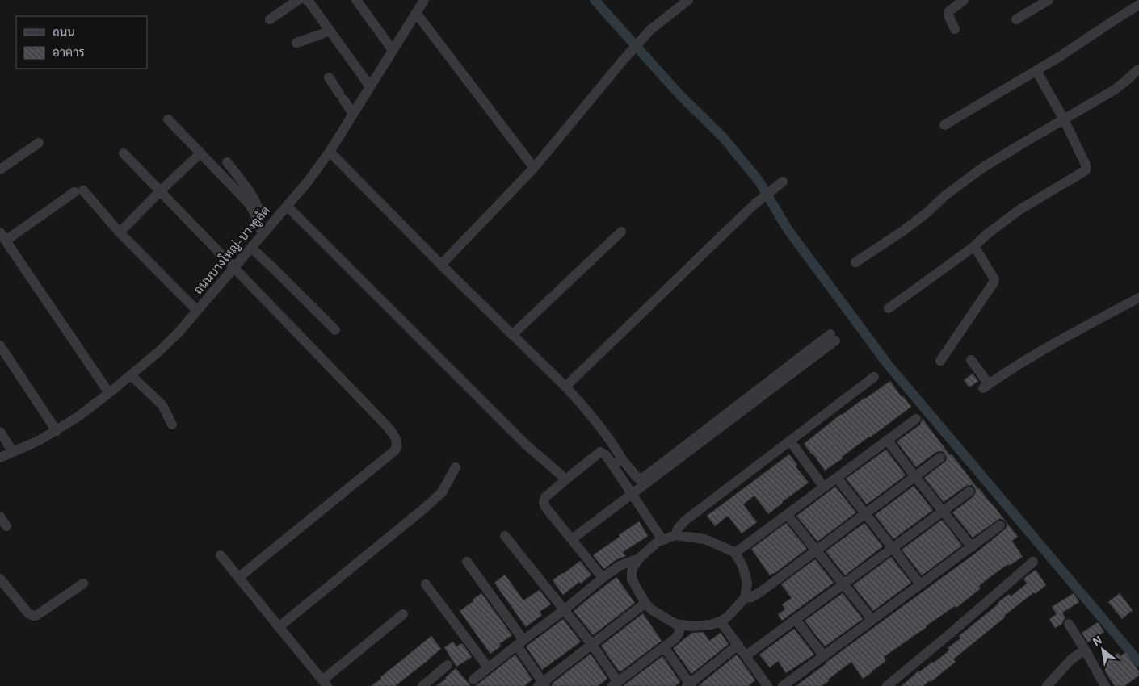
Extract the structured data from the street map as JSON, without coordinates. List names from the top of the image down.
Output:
{
  "streets": {
    "street": ["ถนนบางใหญ่-บางคูลัด"]
  },
  "legend": ["ถนน", "อาคาร"],
  "north": "top left"
}
